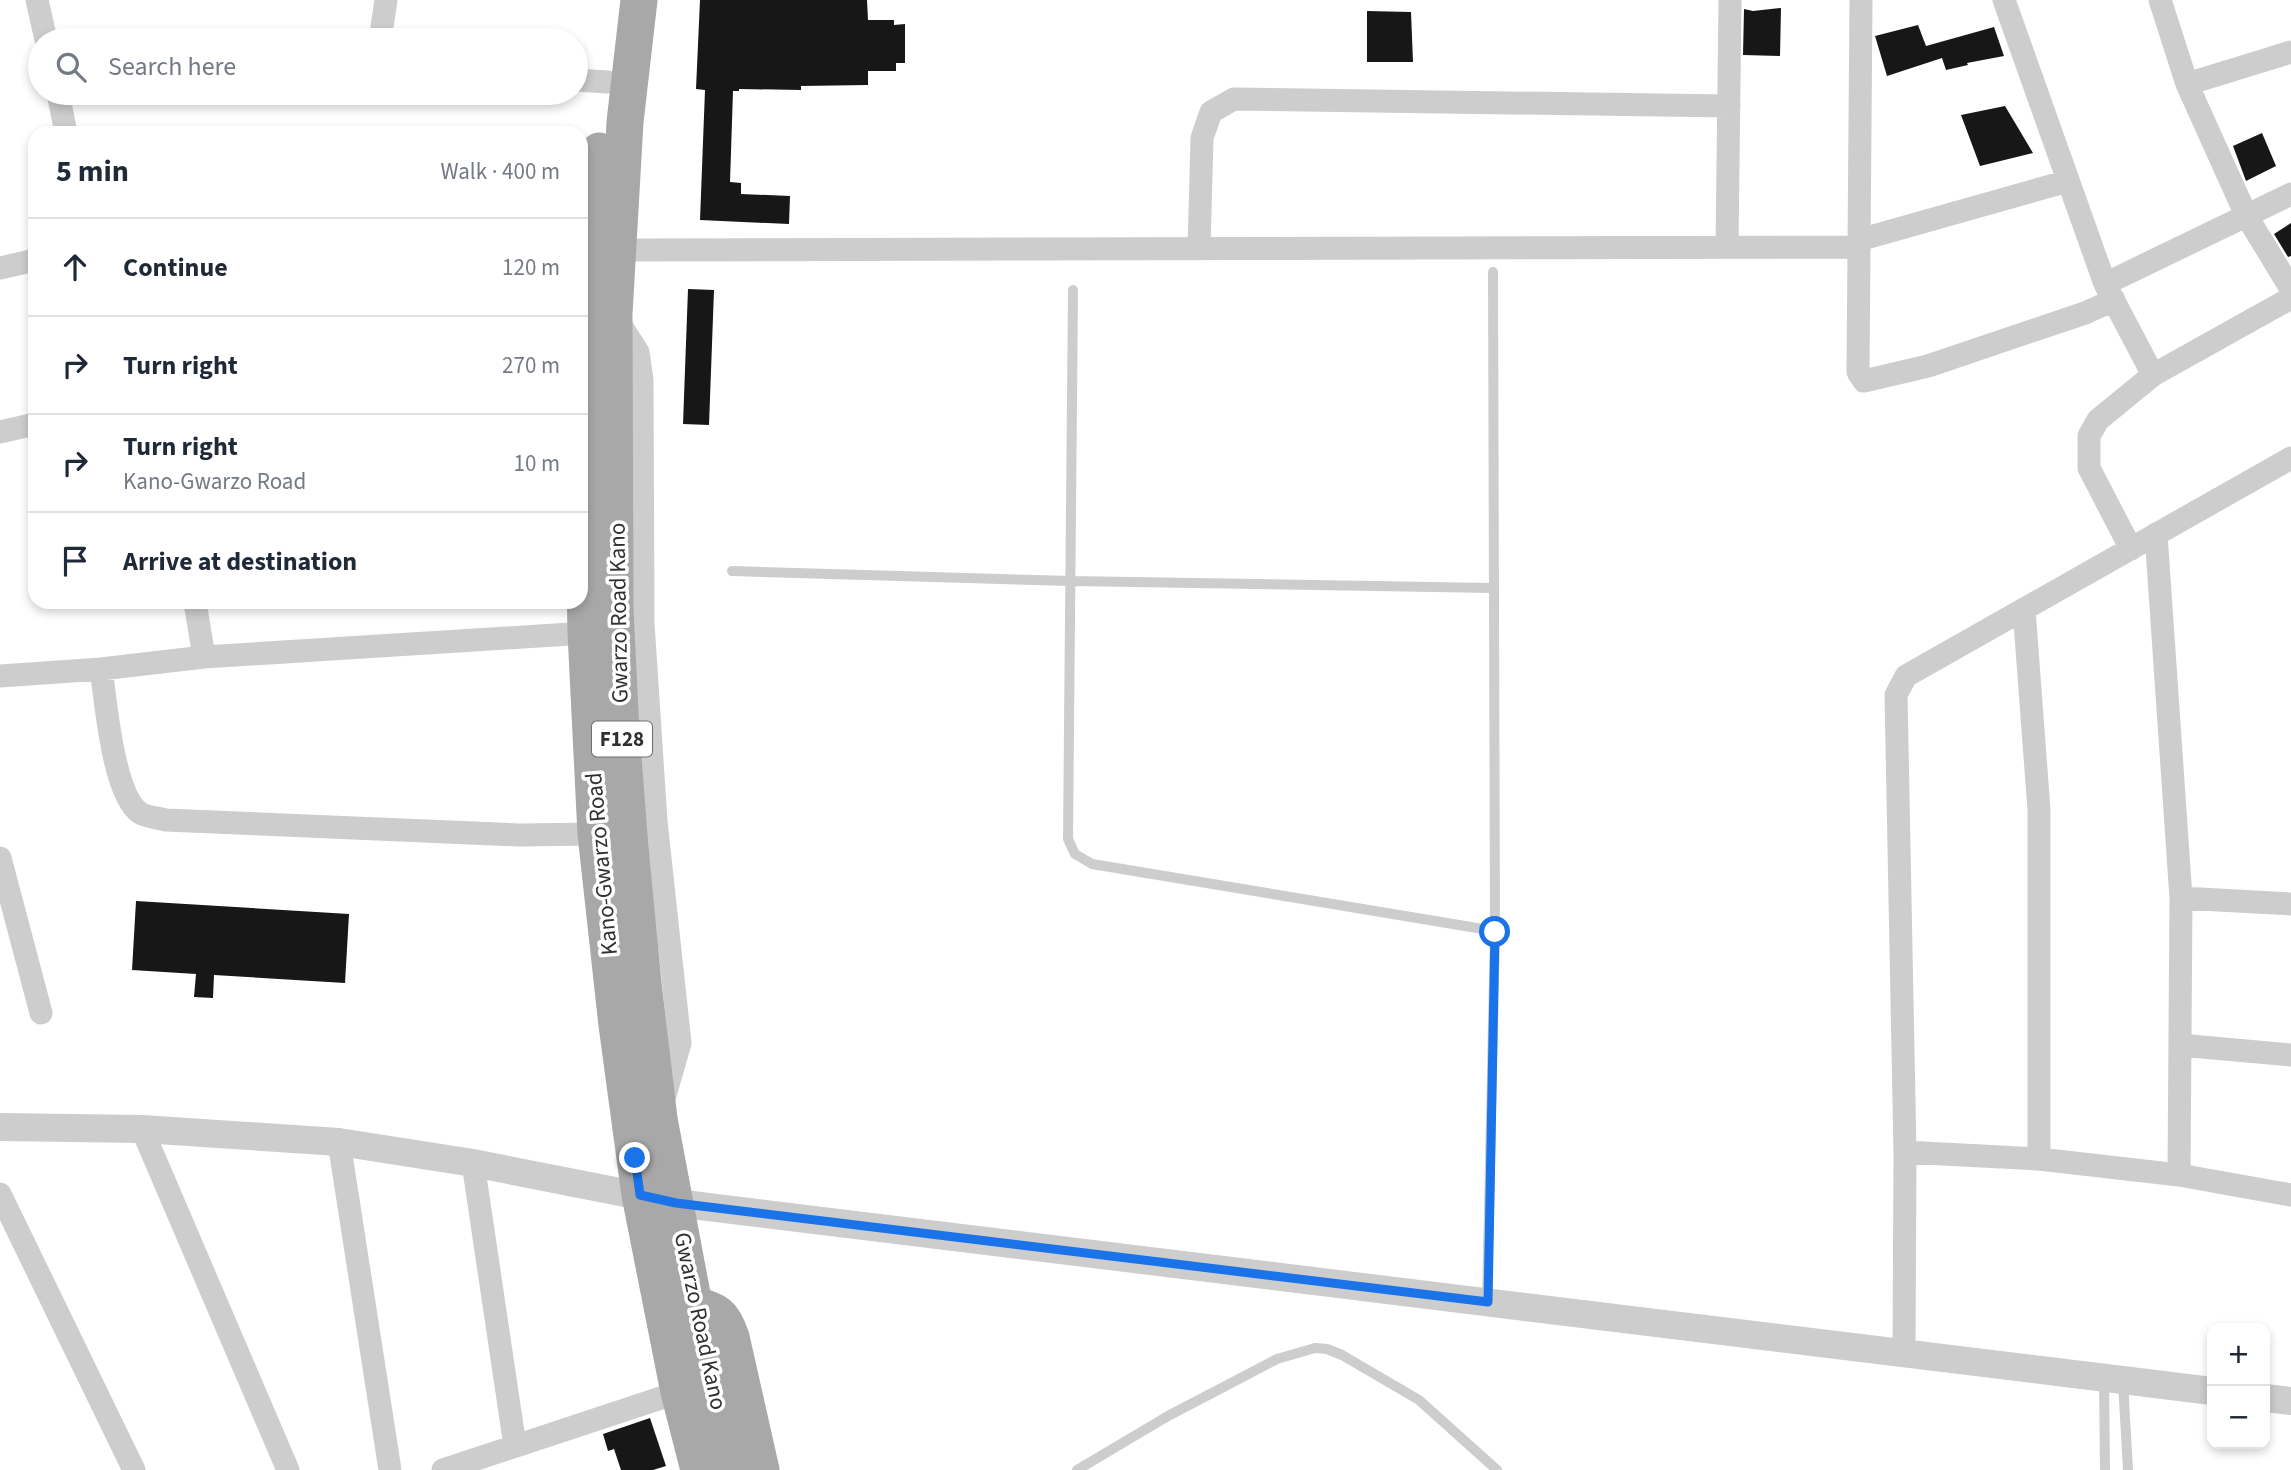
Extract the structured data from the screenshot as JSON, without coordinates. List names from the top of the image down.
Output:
{
  "streets": {
    "main road": ["Gwarzo Road Kano", "F128", "Kano-Gwarzo Road"]
  },
  "crossings": [
    ["Gwarzo Road Kano", "Kano-Gwarzo Road"]
  ],
  "page": {
    "search": "Search here",
    "heading": ["5 min", "Walk · 400 m"],
    "list": [
      ["Continue", "120 m"],
      ["Turn right", "270 m"],
      ["Turn right", "Kano-Gwarzo Road", "10 m"],
      "Arrive at destination"
    ],
    "map_buttons": ["+", "−"]
  }
}
